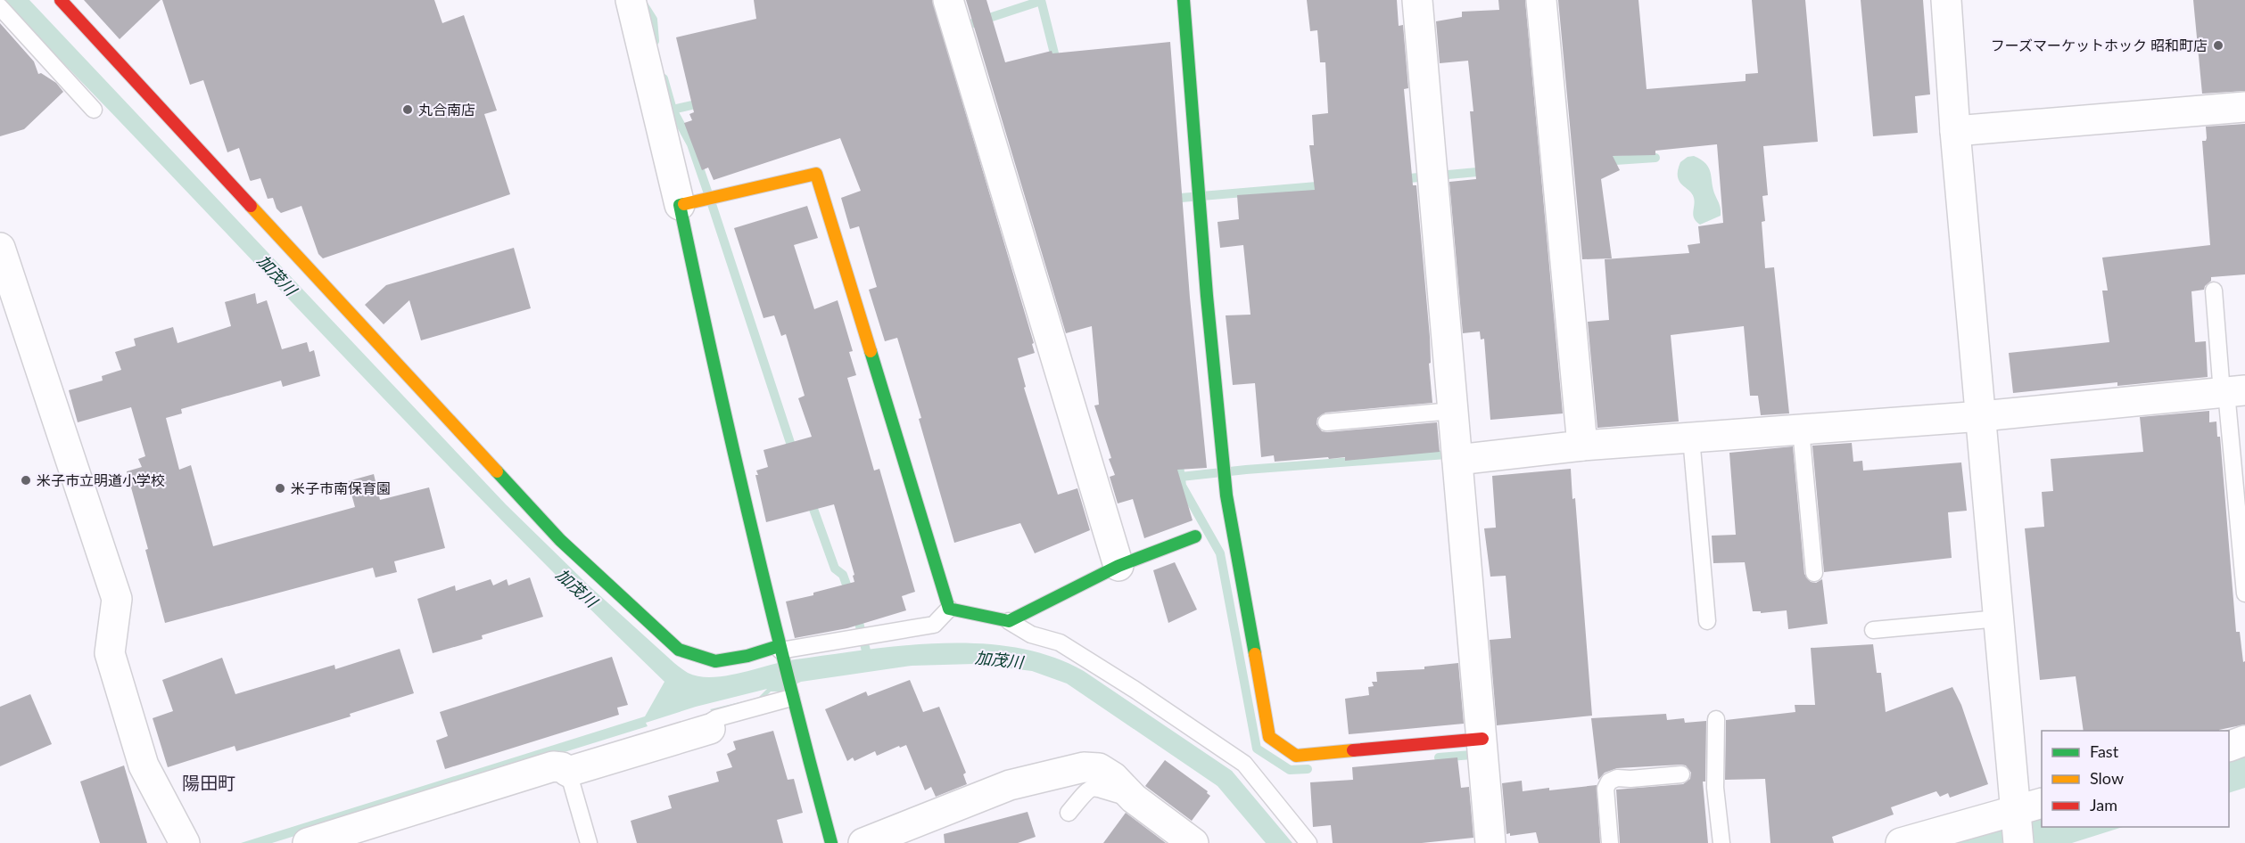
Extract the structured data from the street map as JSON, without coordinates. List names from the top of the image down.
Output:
{
  "districts": ["陽田町"],
  "water": ["加茂川"],
  "places": [
    "フーズマーケットホック 昭和町店",
    "丸合南店",
    "米子市立明道小学校",
    "米子市南保育園"
  ],
  "legend": ["Fast", "Slow", "Jam"]
}
